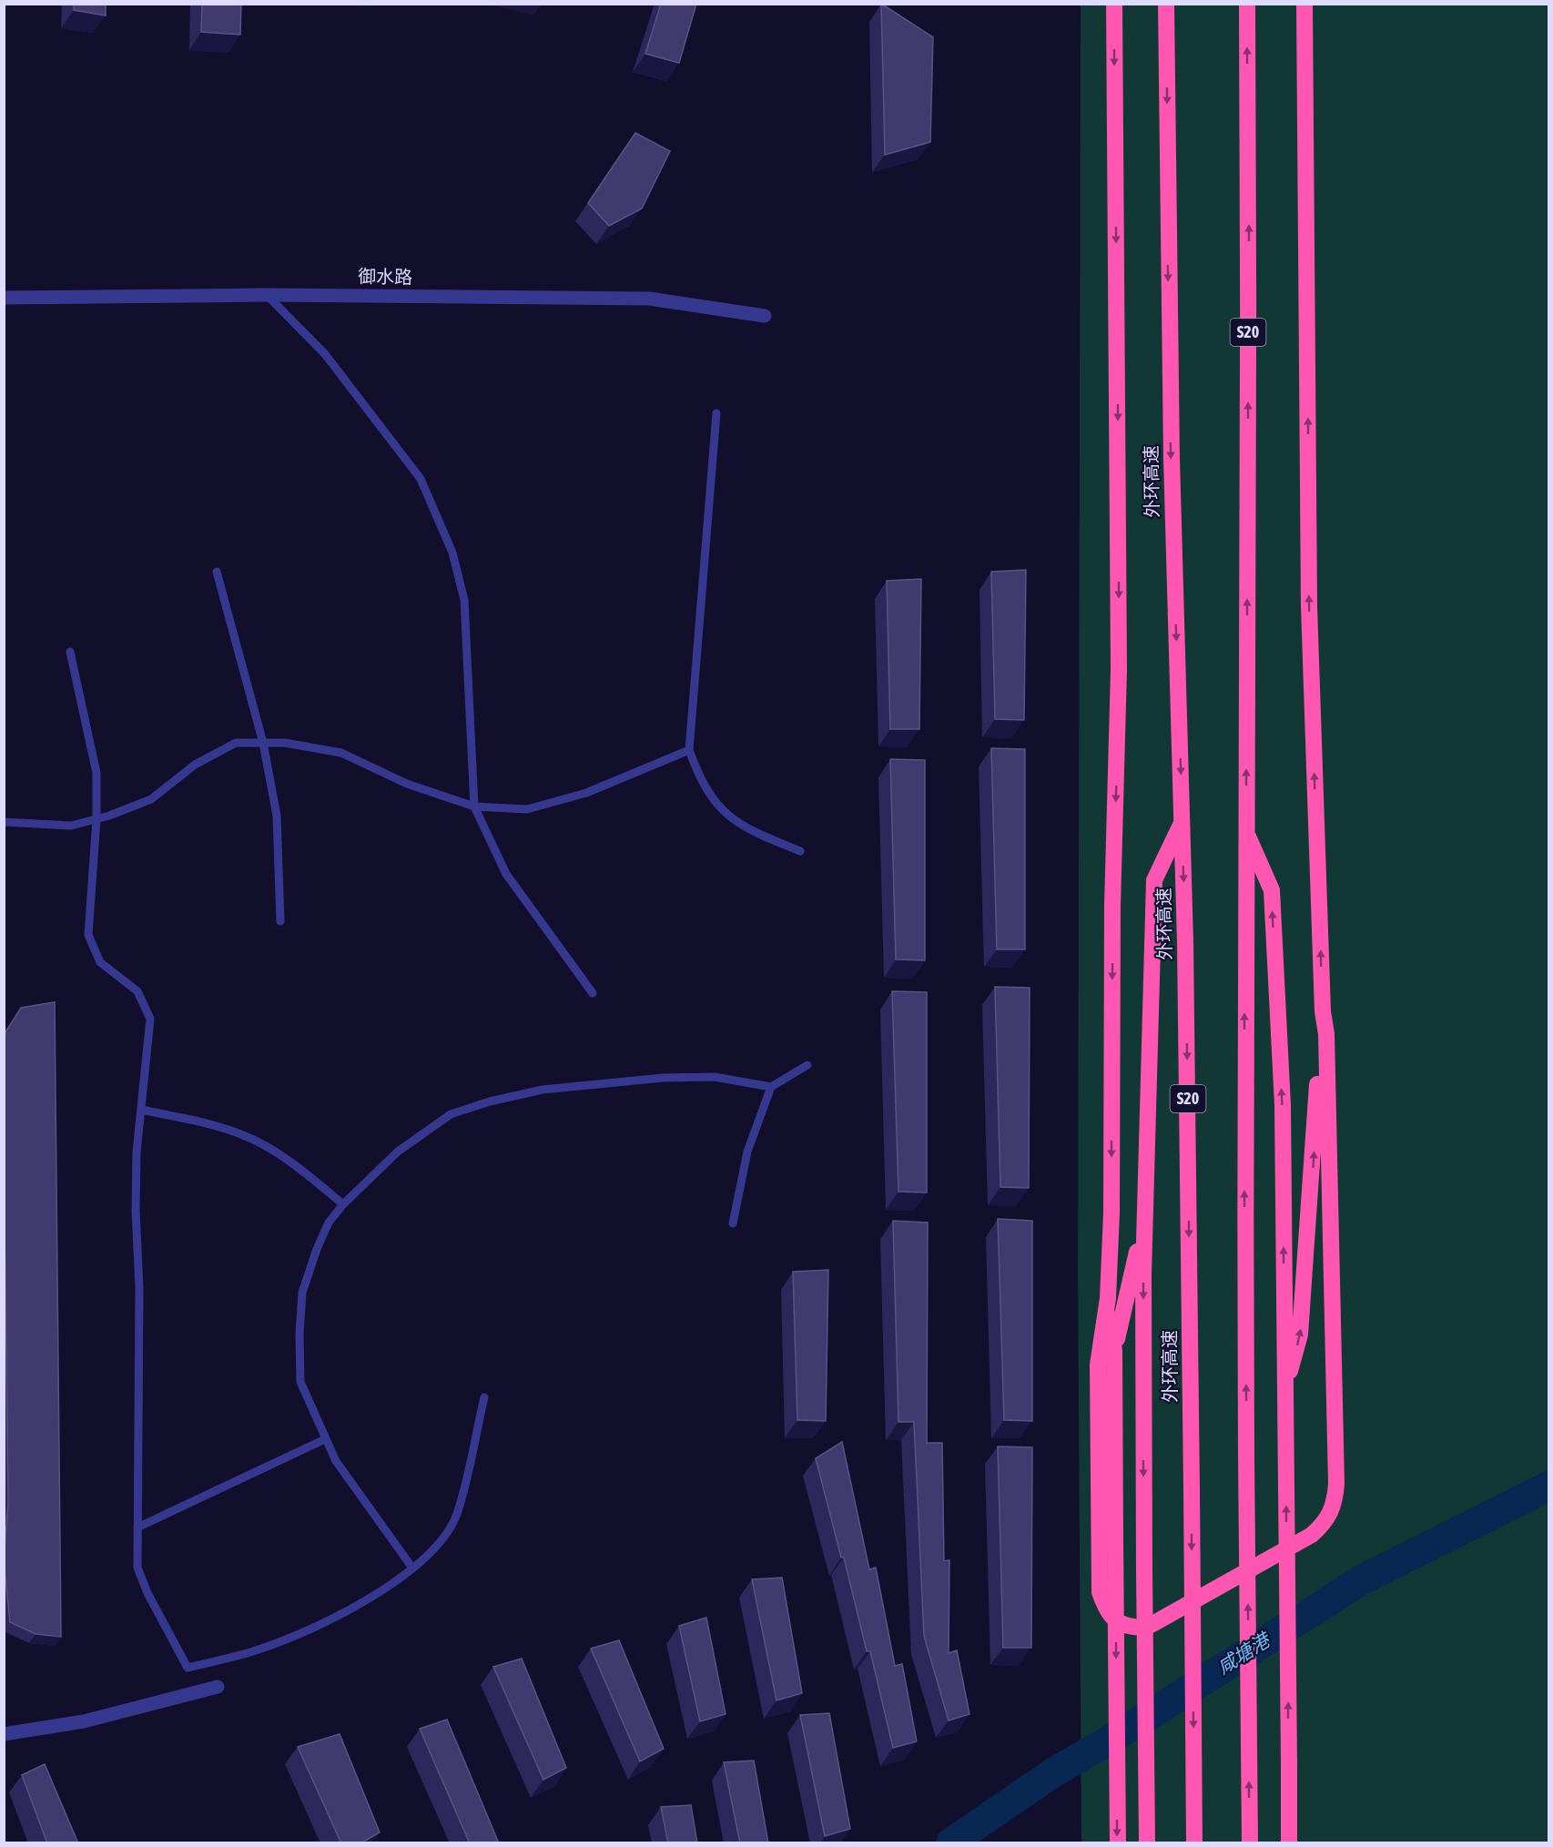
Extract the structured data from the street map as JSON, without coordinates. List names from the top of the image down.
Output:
{
  "streets": {
    "highway": ["S20", "外环高速"],
    "street": ["御水路"]
  },
  "water": ["咸塘港"]
}
